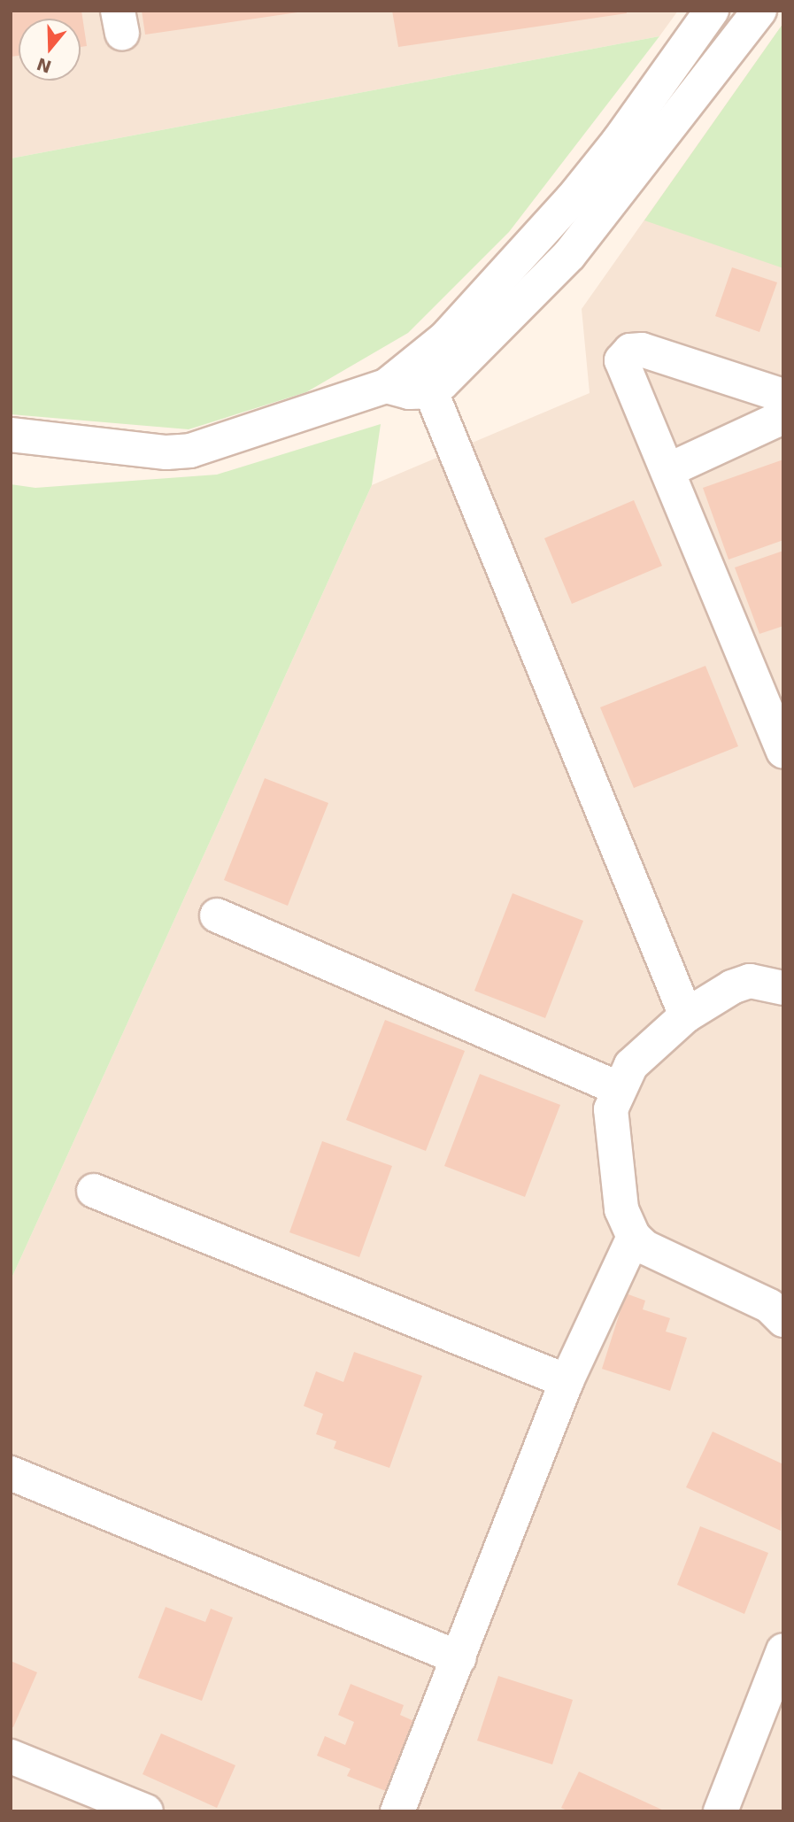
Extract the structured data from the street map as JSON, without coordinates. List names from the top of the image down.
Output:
{
  "north": "bottom"
}
